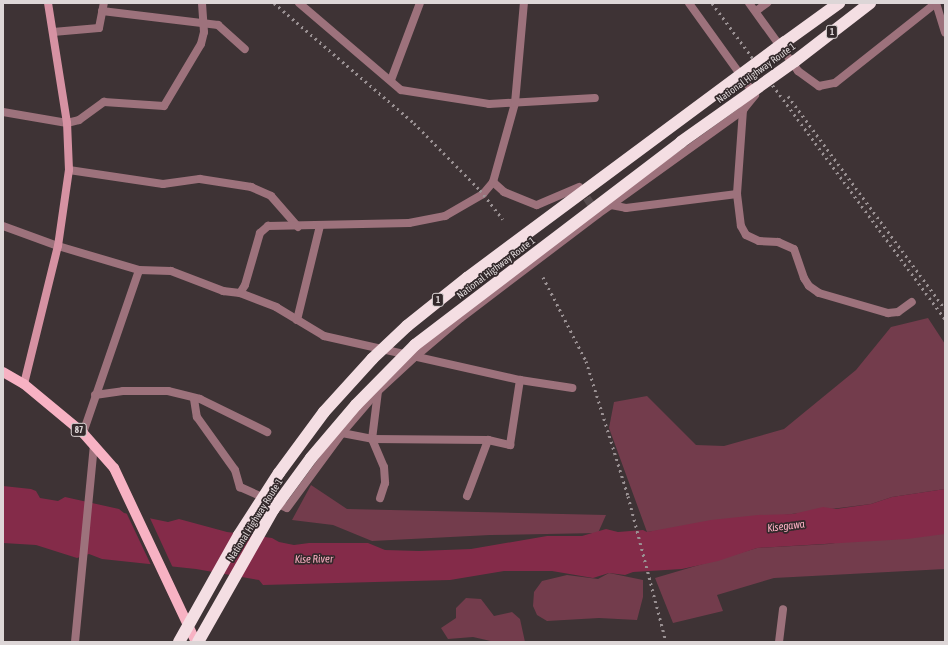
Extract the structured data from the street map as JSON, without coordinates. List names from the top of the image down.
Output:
{
  "streets": {
    "highway": ["1", "National Highway Route 1"],
    "main road": ["87"]
  },
  "crossings": [
    ["National Highway Route 1", "87"]
  ],
  "water": ["Kisegawa", "Kise River"]
}
